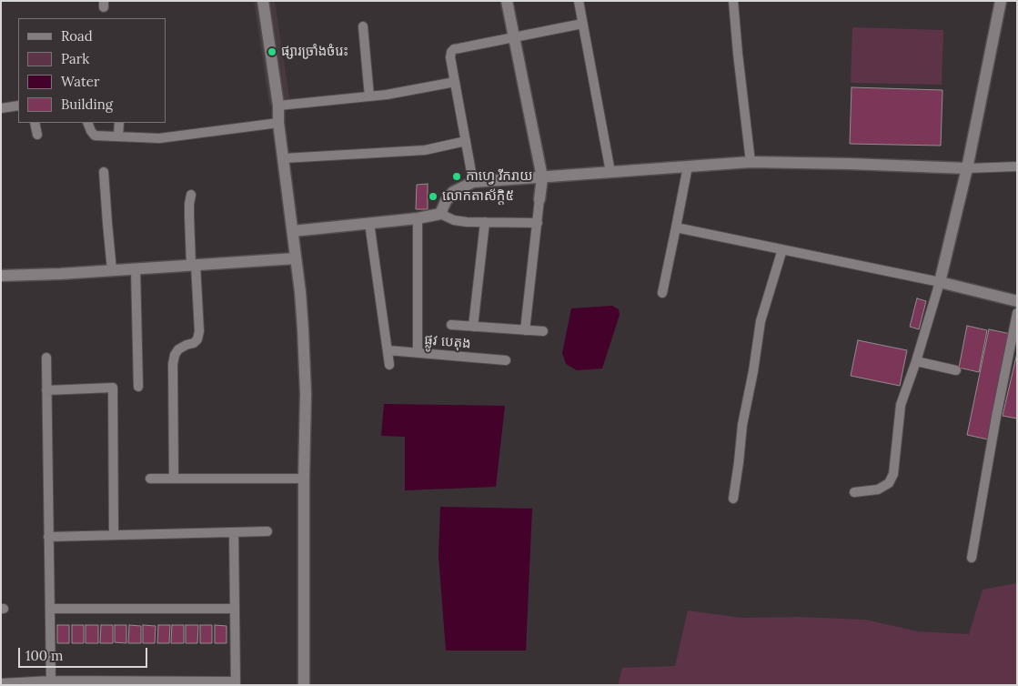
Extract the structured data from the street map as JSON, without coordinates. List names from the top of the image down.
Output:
{
  "streets": {
    "street": ["ផ្លូវ បេតុង"]
  },
  "places": ["ផ្សារច្រាំងចំរេះ", "កាហ្វេ រីករាយ", "លោកតាស័ក្តិ៥"],
  "legend": [
    "Road",
    "Park",
    "Water",
    "Building"
  ],
  "scale_bar": "100 m"
}
